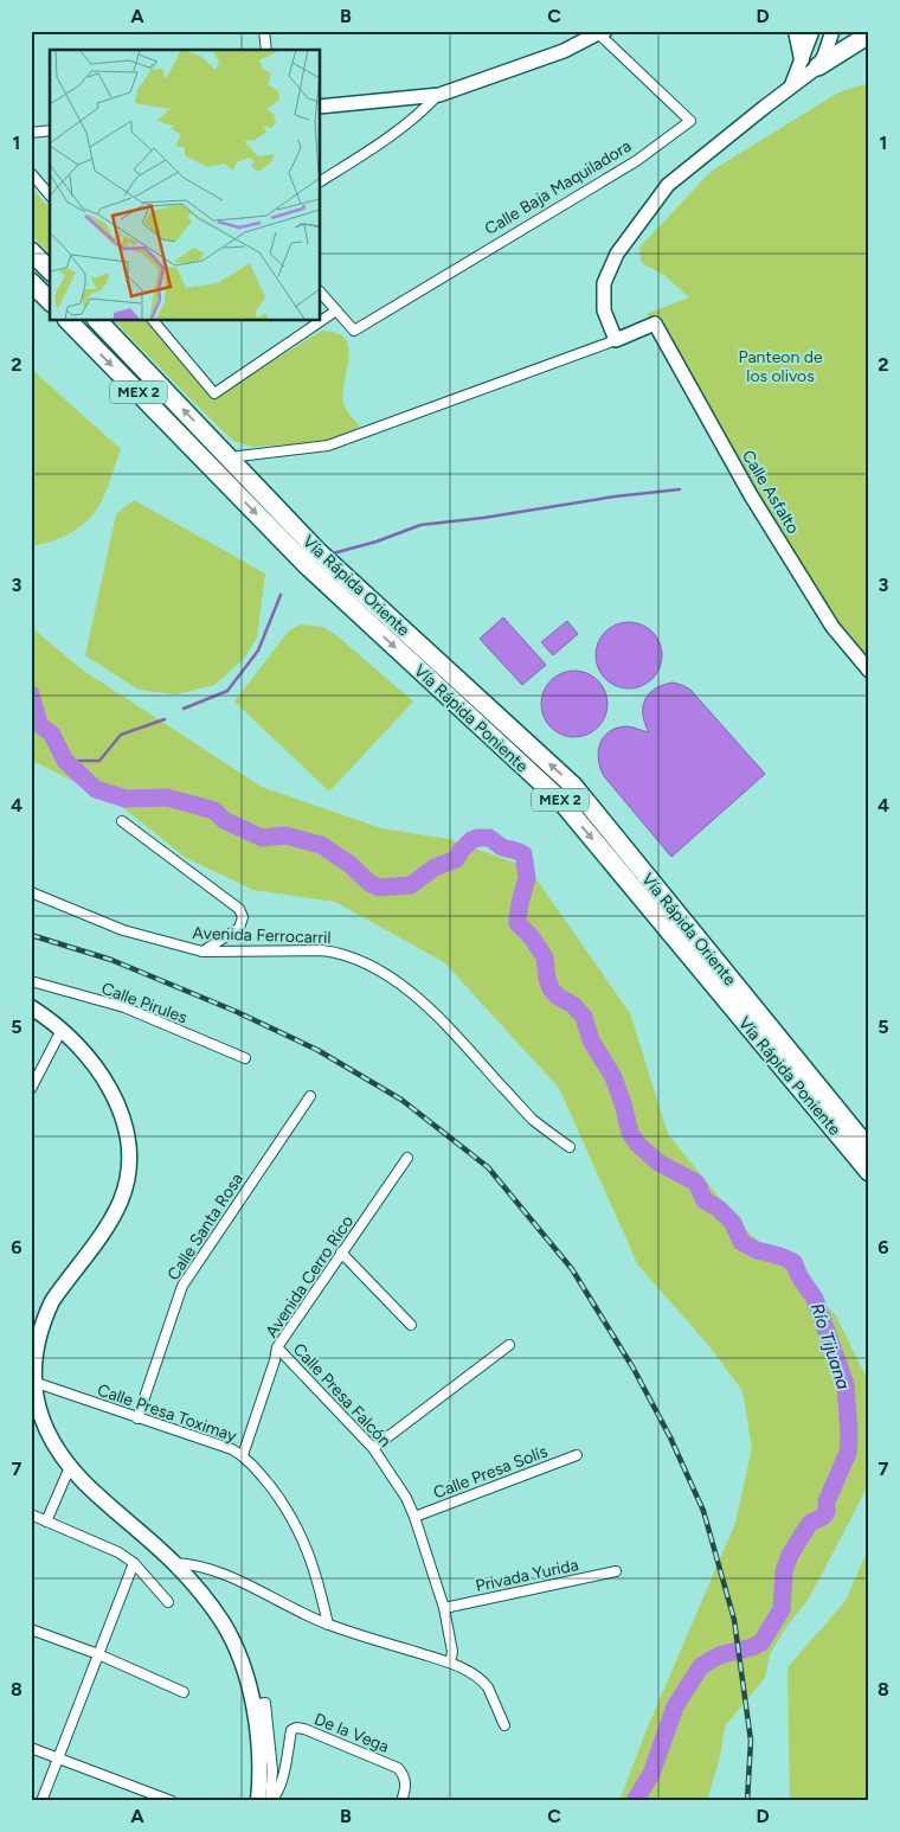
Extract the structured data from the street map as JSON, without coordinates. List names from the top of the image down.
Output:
{
  "streets": {
    "highway": ["MEX 2", "Vía Rápida Oriente", "Vía Rápida Poniente"],
    "street": [
      "Calle Baja Maquiladora",
      "Calle Asfalto",
      "Avenida Ferrocarril",
      "Calle Pirules",
      "Calle Santa Rosa",
      "Avenida Cerro Rico",
      "Calle Presa Falcón",
      "Calle Presa Toximay",
      "Calle Presa Solís",
      "Privada Yurida",
      "De la Vega"
    ]
  },
  "crossings": [
    ["Calle Santa Rosa", "Calle Presa Toximay"],
    ["Avenida Cerro Rico", "Calle Presa Falcón"],
    ["Avenida Cerro Rico", "Calle Presa Toximay"],
    ["Calle Presa Falcón", "Calle Presa Solís"],
    ["Calle Presa Falcón", "Privada Yurida"]
  ],
  "one_way": ["Vía Rápida Oriente", "Vía Rápida Poniente"],
  "water": ["Río Tijuana"],
  "parks": ["Panteon de los olivos"],
  "grid": {
    "columns": [
      "A",
      "B",
      "C",
      "D"
    ],
    "rows": [
      "1",
      "2",
      "3",
      "4",
      "5",
      "6",
      "7",
      "8"
    ]
  }
}
